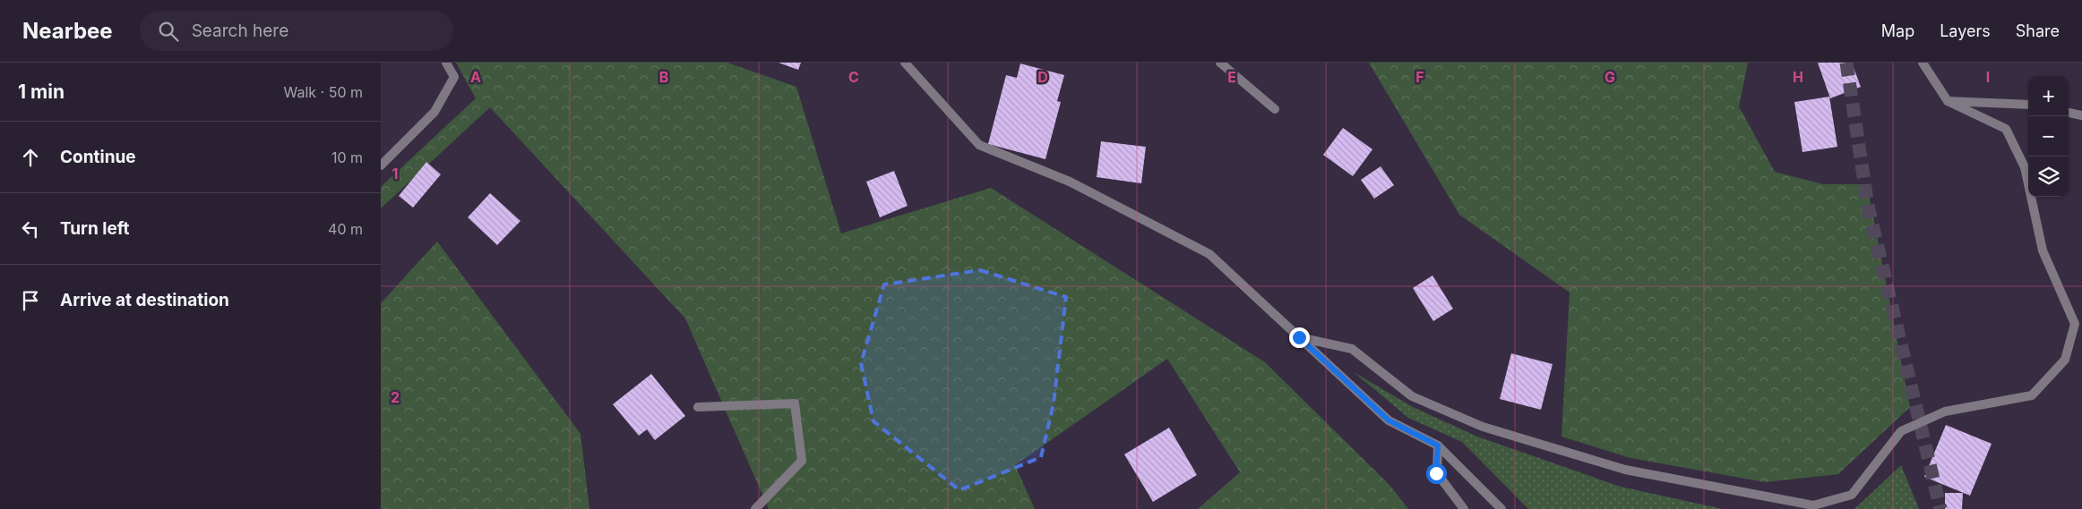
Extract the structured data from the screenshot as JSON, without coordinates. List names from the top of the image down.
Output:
{
  "page": {
    "header": "Nearbee",
    "search": "Search here",
    "nav": ["Map", "Layers", "Share"],
    "heading": ["1 min", "Walk · 50 m"],
    "map_buttons": ["+", "−"],
    "list": [
      ["Continue", "10 m"],
      ["Turn left", "40 m"],
      "Arrive at destination"
    ]
  },
  "grid": {
    "columns": [
      "A",
      "B",
      "C",
      "D",
      "E",
      "F",
      "G",
      "H",
      "I"
    ],
    "rows": ["1", "2"]
  }
}
